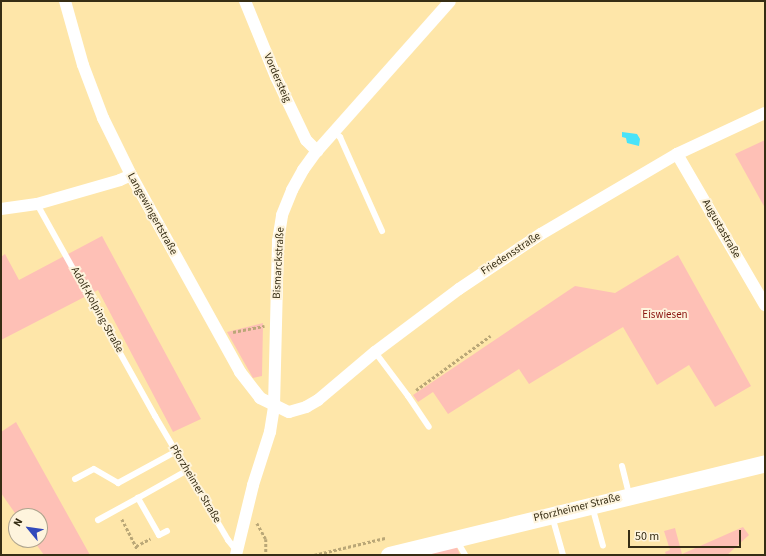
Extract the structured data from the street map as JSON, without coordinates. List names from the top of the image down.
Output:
{
  "streets": {
    "main road": ["Pforzheimer Straße"],
    "street": [
      "Vordersteig",
      "Langewingertstraße",
      "Augustastraße",
      "Friedensstraße",
      "Bismarckstraße"
    ],
    "lane": ["Adolf-Kolping-Straße"]
  },
  "crossings": [
    ["Vordersteig", "Bismarckstraße"],
    ["Langewingertstraße", "Friedensstraße"],
    ["Langewingertstraße", "Bismarckstraße"],
    ["Augustastraße", "Friedensstraße"],
    ["Friedensstraße", "Bismarckstraße"],
    ["Bismarckstraße", "Pforzheimer Straße"],
    ["Adolf-Kolping-Straße", "Pforzheimer Straße"]
  ],
  "parks": ["Eiswiesen"],
  "scale_bar": "50 m",
  "north": "top left"
}
